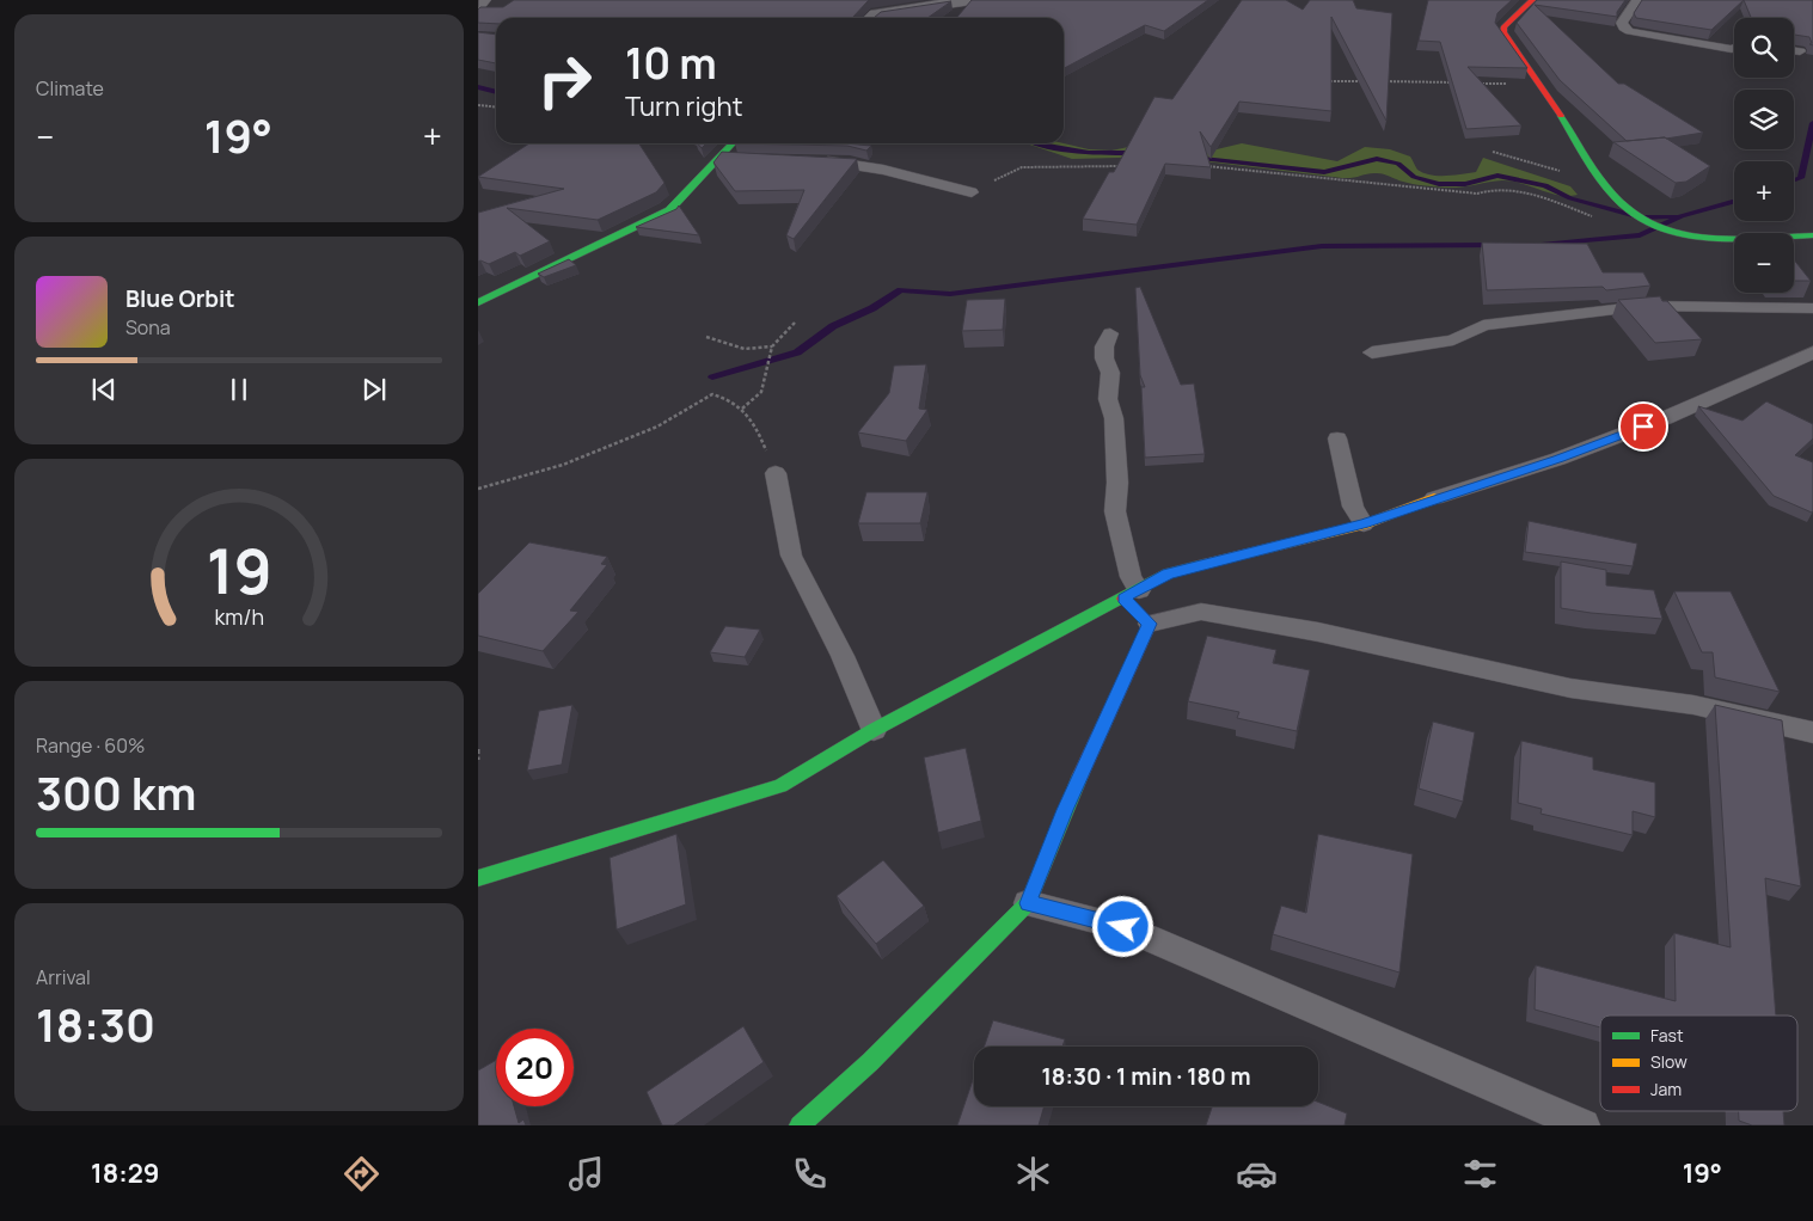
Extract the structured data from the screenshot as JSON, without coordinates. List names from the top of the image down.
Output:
{
  "legend": ["Fast", "Slow", "Jam"],
  "page": {
    "tile": [
      "Climate",
      ["Range · 60%", "300 km"],
      ["Arrival", "18:30"]
    ],
    "map_buttons": ["+", "−"],
    "turn": ["10 m", "Turn right"],
    "heat": ["−", "19°", "+"],
    "song": ["Blue Orbit", "Sona"],
    "limit": "20",
    "trip": "18:30 · 1 min · 180 m",
    "tabs": ["18:29", "19°"],
    "gauge": ["19", "km/h"]
  }
}
